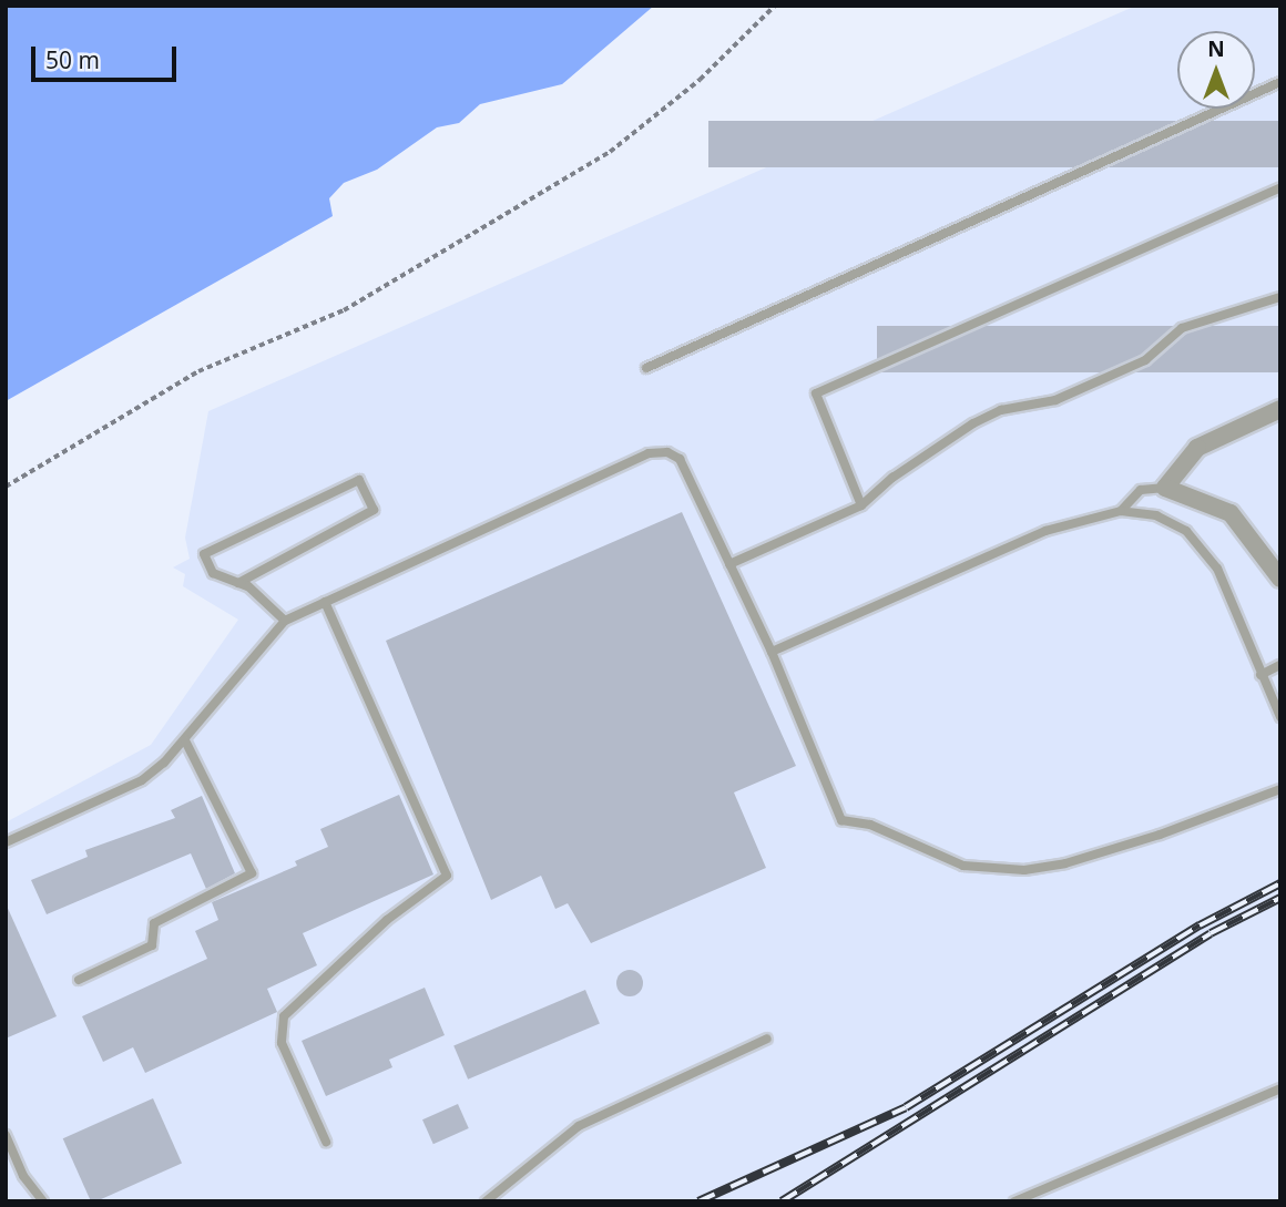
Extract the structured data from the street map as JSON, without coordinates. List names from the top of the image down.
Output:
{
  "scale_bar": "50 m",
  "north": "top"
}
